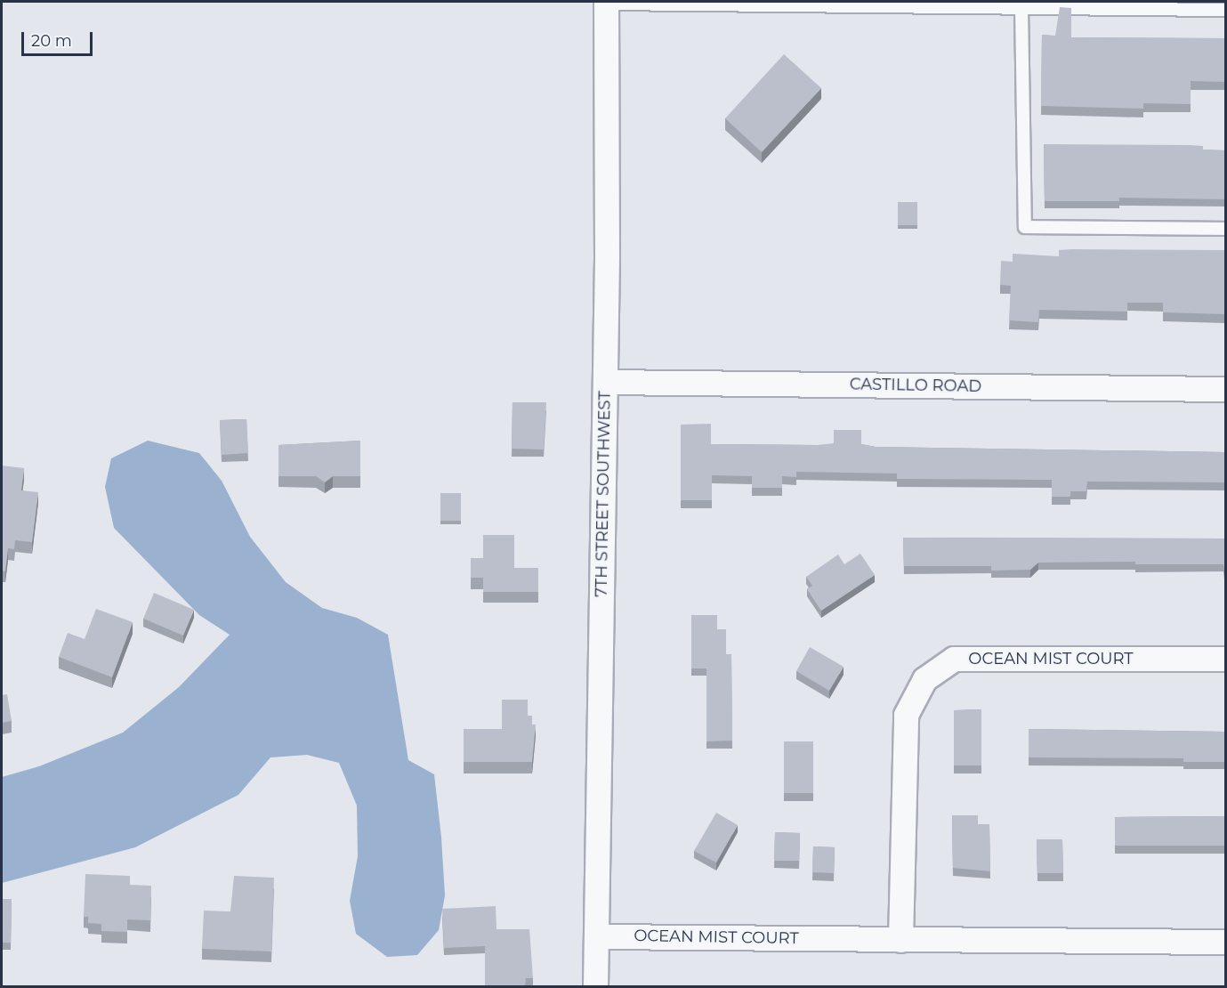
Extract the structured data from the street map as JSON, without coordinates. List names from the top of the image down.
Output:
{
  "streets": {
    "street": ["CASTILLO ROAD", "7TH STREET SOUTHWEST", "OCEAN MIST COURT"]
  },
  "crossings": [
    ["CASTILLO ROAD", "7TH STREET SOUTHWEST"],
    ["7TH STREET SOUTHWEST", "OCEAN MIST COURT"]
  ],
  "scale_bar": "20 m"
}
